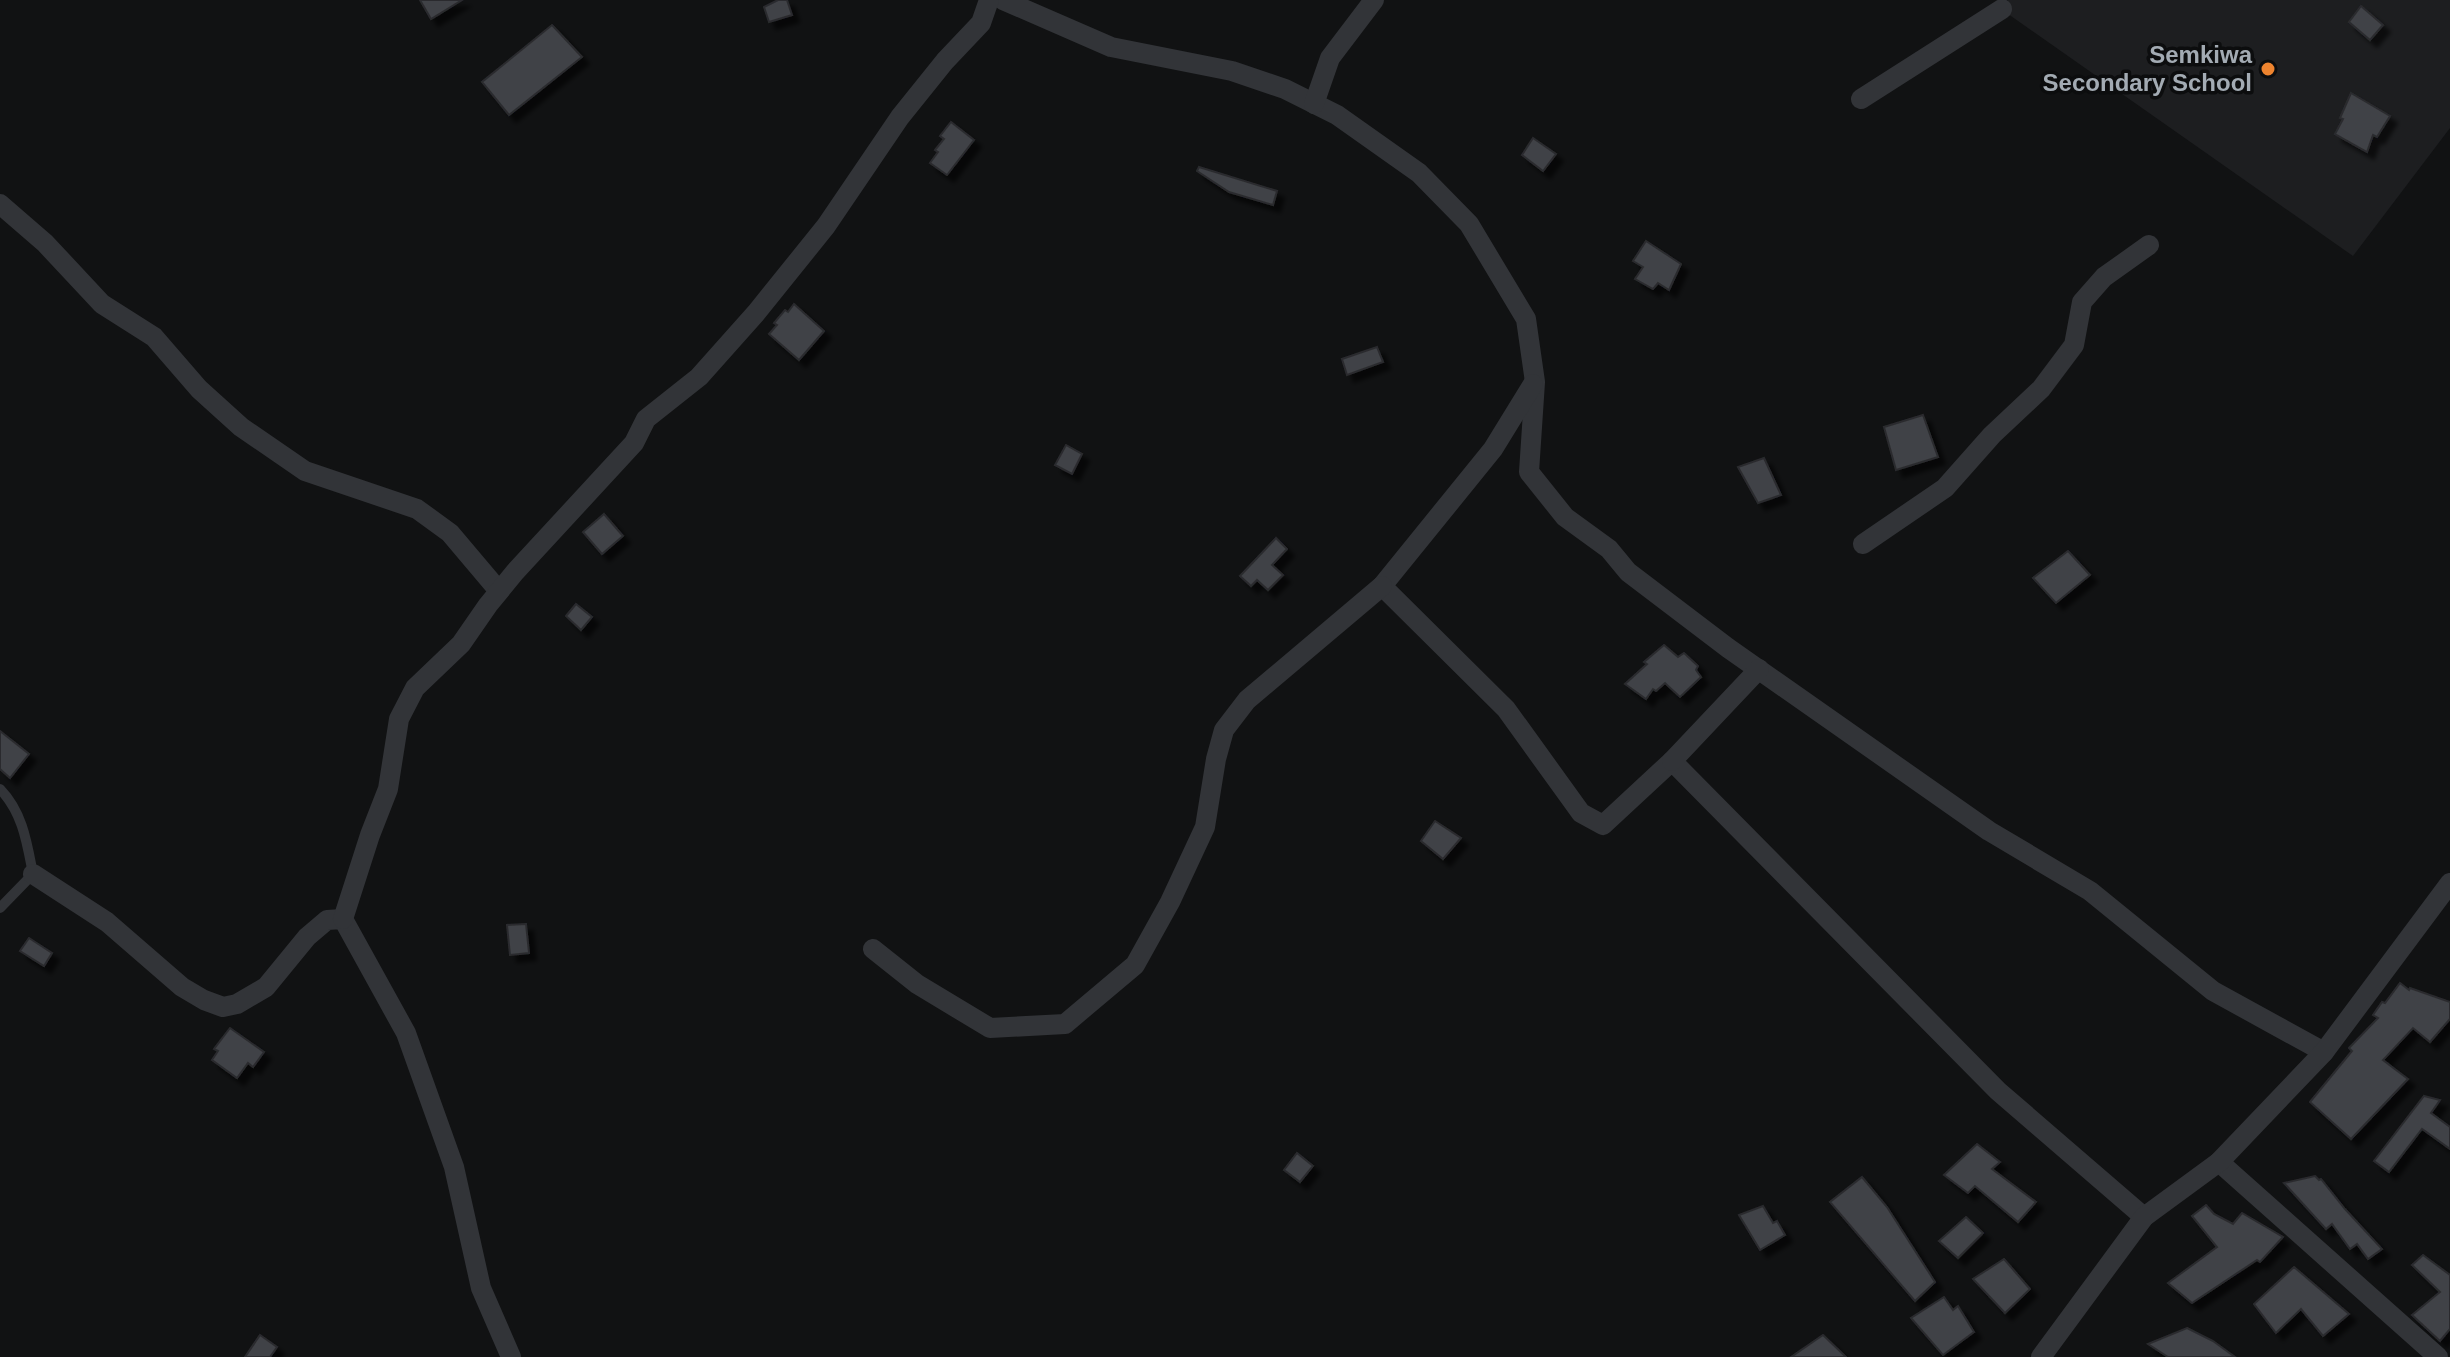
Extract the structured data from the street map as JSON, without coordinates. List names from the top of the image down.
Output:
{
  "places": ["Semkiwa Secondary School"]
}
